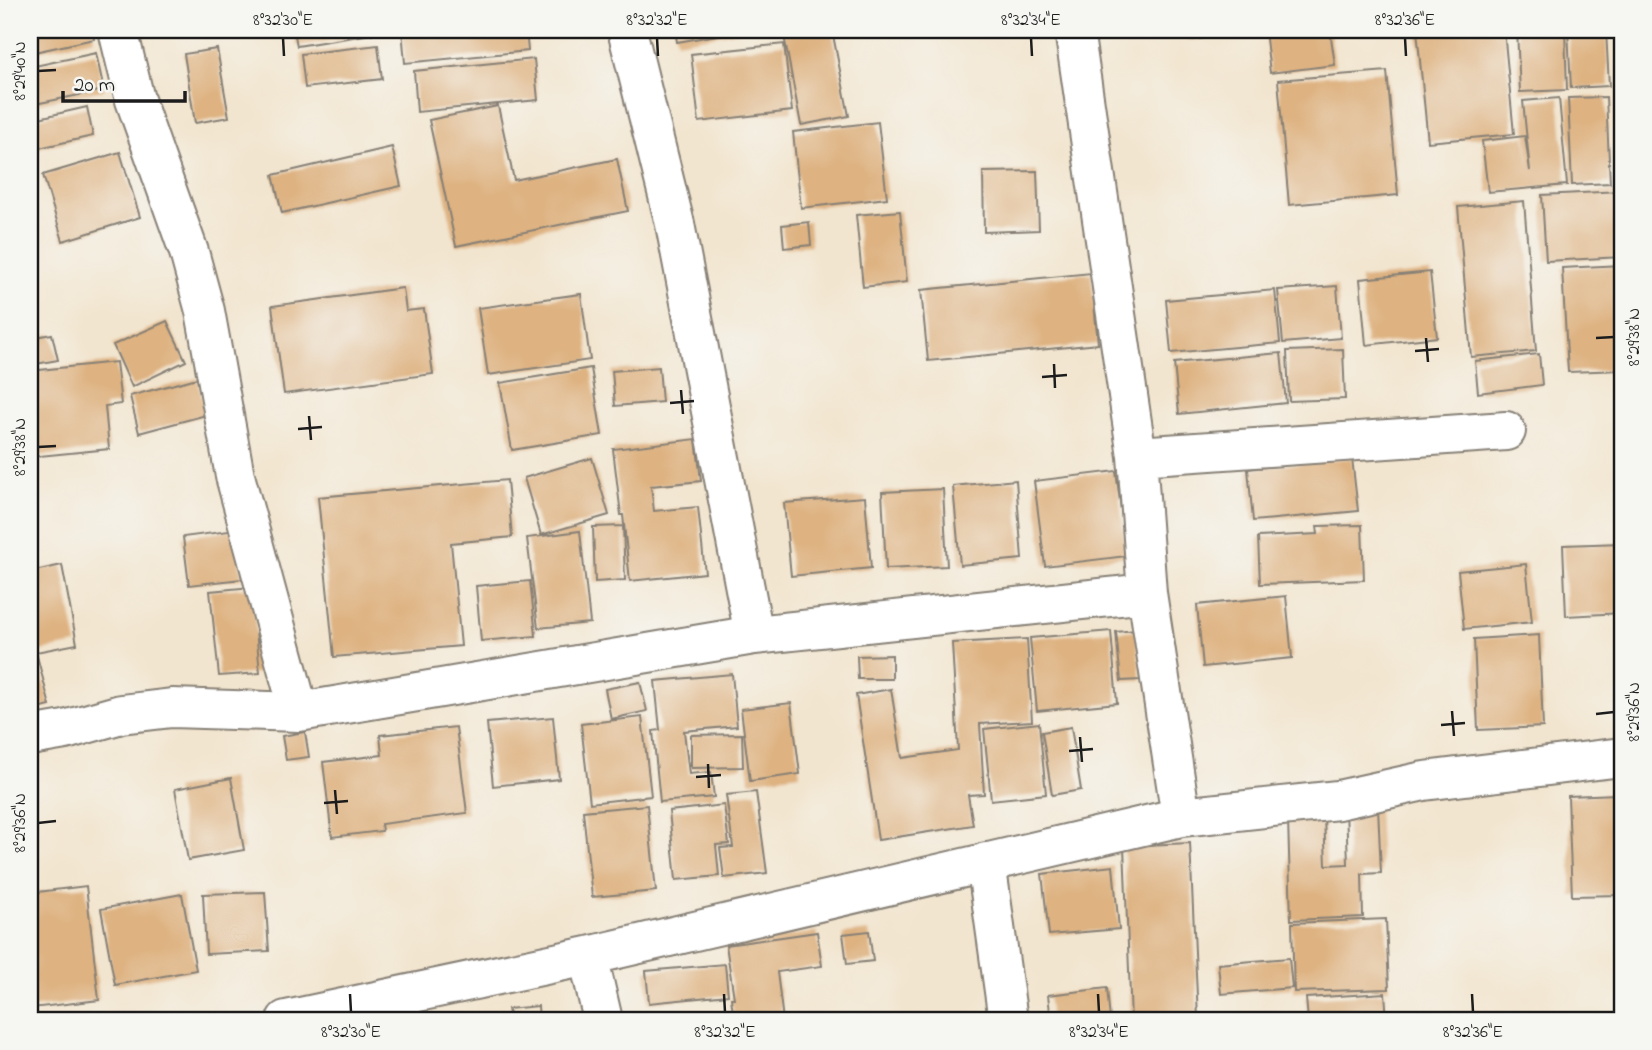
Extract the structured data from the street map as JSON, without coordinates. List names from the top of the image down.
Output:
{
  "scale_bar": "20 m",
  "coordinates": [
    "8°32'30\"E",
    "8°32'32\"E",
    "8°32'34\"E",
    "8°32'36\"E",
    "8°29'40\"N",
    "8°29'38\"N",
    "8°29'36\"N"
  ]
}
